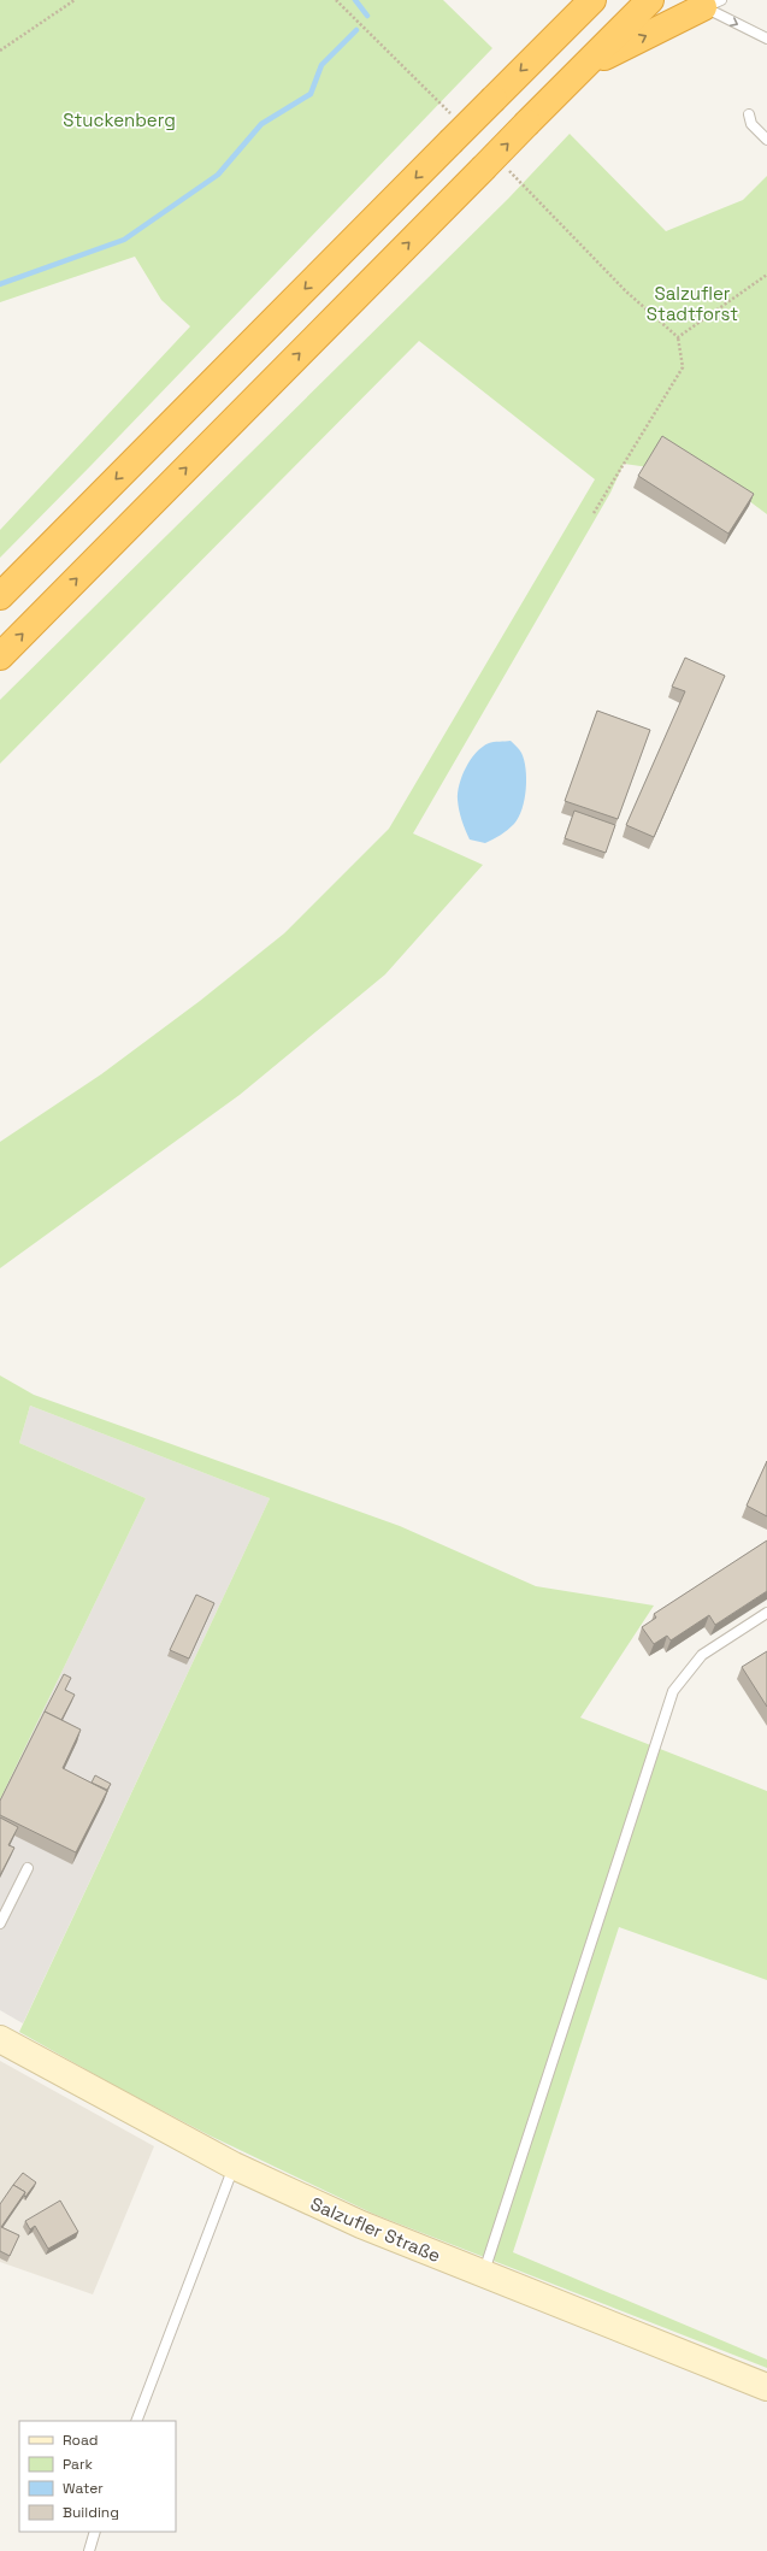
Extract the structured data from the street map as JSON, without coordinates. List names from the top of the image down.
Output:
{
  "streets": {
    "main road": ["Salzufler Straße"]
  },
  "parks": ["Stuckenberg", "Salzufler Stadtforst"],
  "legend": [
    "Road",
    "Park",
    "Water",
    "Building"
  ]
}
